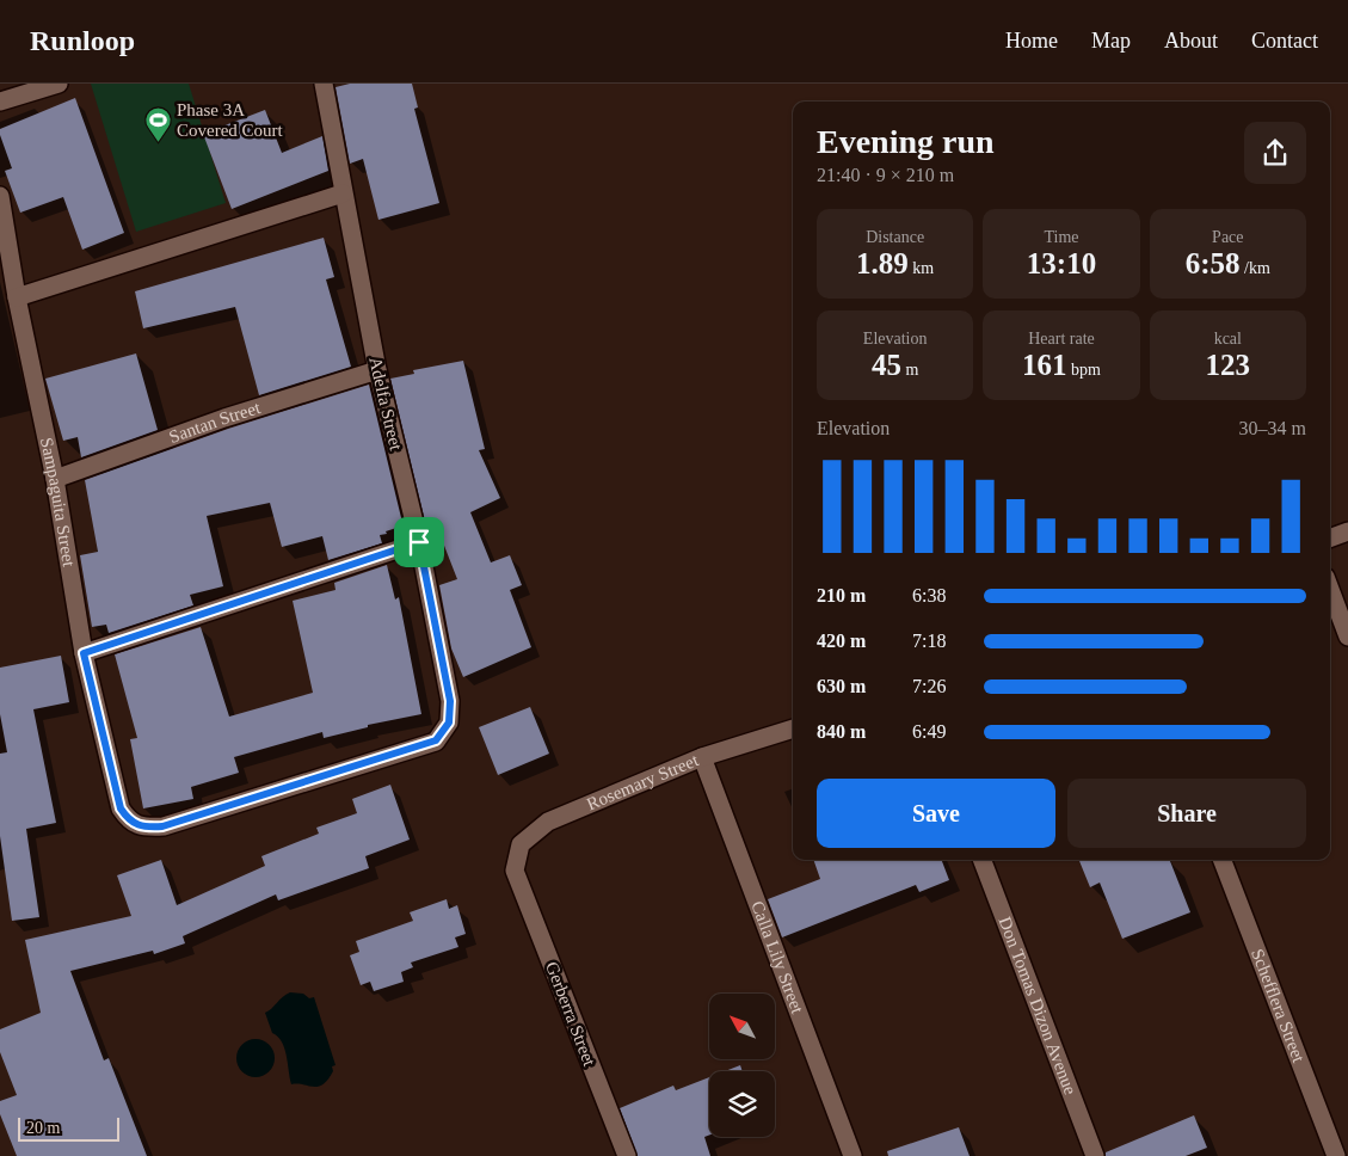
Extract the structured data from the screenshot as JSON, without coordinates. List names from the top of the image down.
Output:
{
  "streets": {
    "street": [
      "Adelfa Street",
      "Santan Street",
      "Sampaguita Street",
      "Rosemary Street",
      "Calla Lily Street",
      "Don Tomas Dizon Avenue",
      "Schefflera Street",
      "Gerberra Street"
    ]
  },
  "crossings": [
    ["Adelfa Street", "Santan Street"],
    ["Adelfa Street", "Sampaguita Street"],
    ["Santan Street", "Sampaguita Street"],
    ["Rosemary Street", "Calla Lily Street"],
    ["Rosemary Street", "Gerberra Street"]
  ],
  "places": {
    "sports": ["Phase 3A Covered Court"]
  },
  "scale_bar": "20 m",
  "north": "top left",
  "page": {
    "header": "Runloop",
    "nav": [
      "Home",
      "Map",
      "About",
      "Contact"
    ],
    "heading": ["Evening run", "21:40 · 9 × 210 m"],
    "stats": [
      ["Distance", "1.89 km"],
      ["Time", "13:10"],
      ["Pace", "6:58 /km"],
      ["Elevation", "45 m"],
      ["Heart rate", "161 bpm"],
      ["kcal", "123"]
    ],
    "chart": ["Elevation", "30–34 m"],
    "list": [
      {
        "name": "210 m",
        "note": "6:38"
      },
      {
        "name": "420 m",
        "note": "7:18"
      },
      {
        "name": "630 m",
        "note": "7:26"
      },
      {
        "name": "840 m",
        "note": "6:49"
      }
    ],
    "buttons": ["Save", "Share"],
    "scale": "20 m"
  }
}
